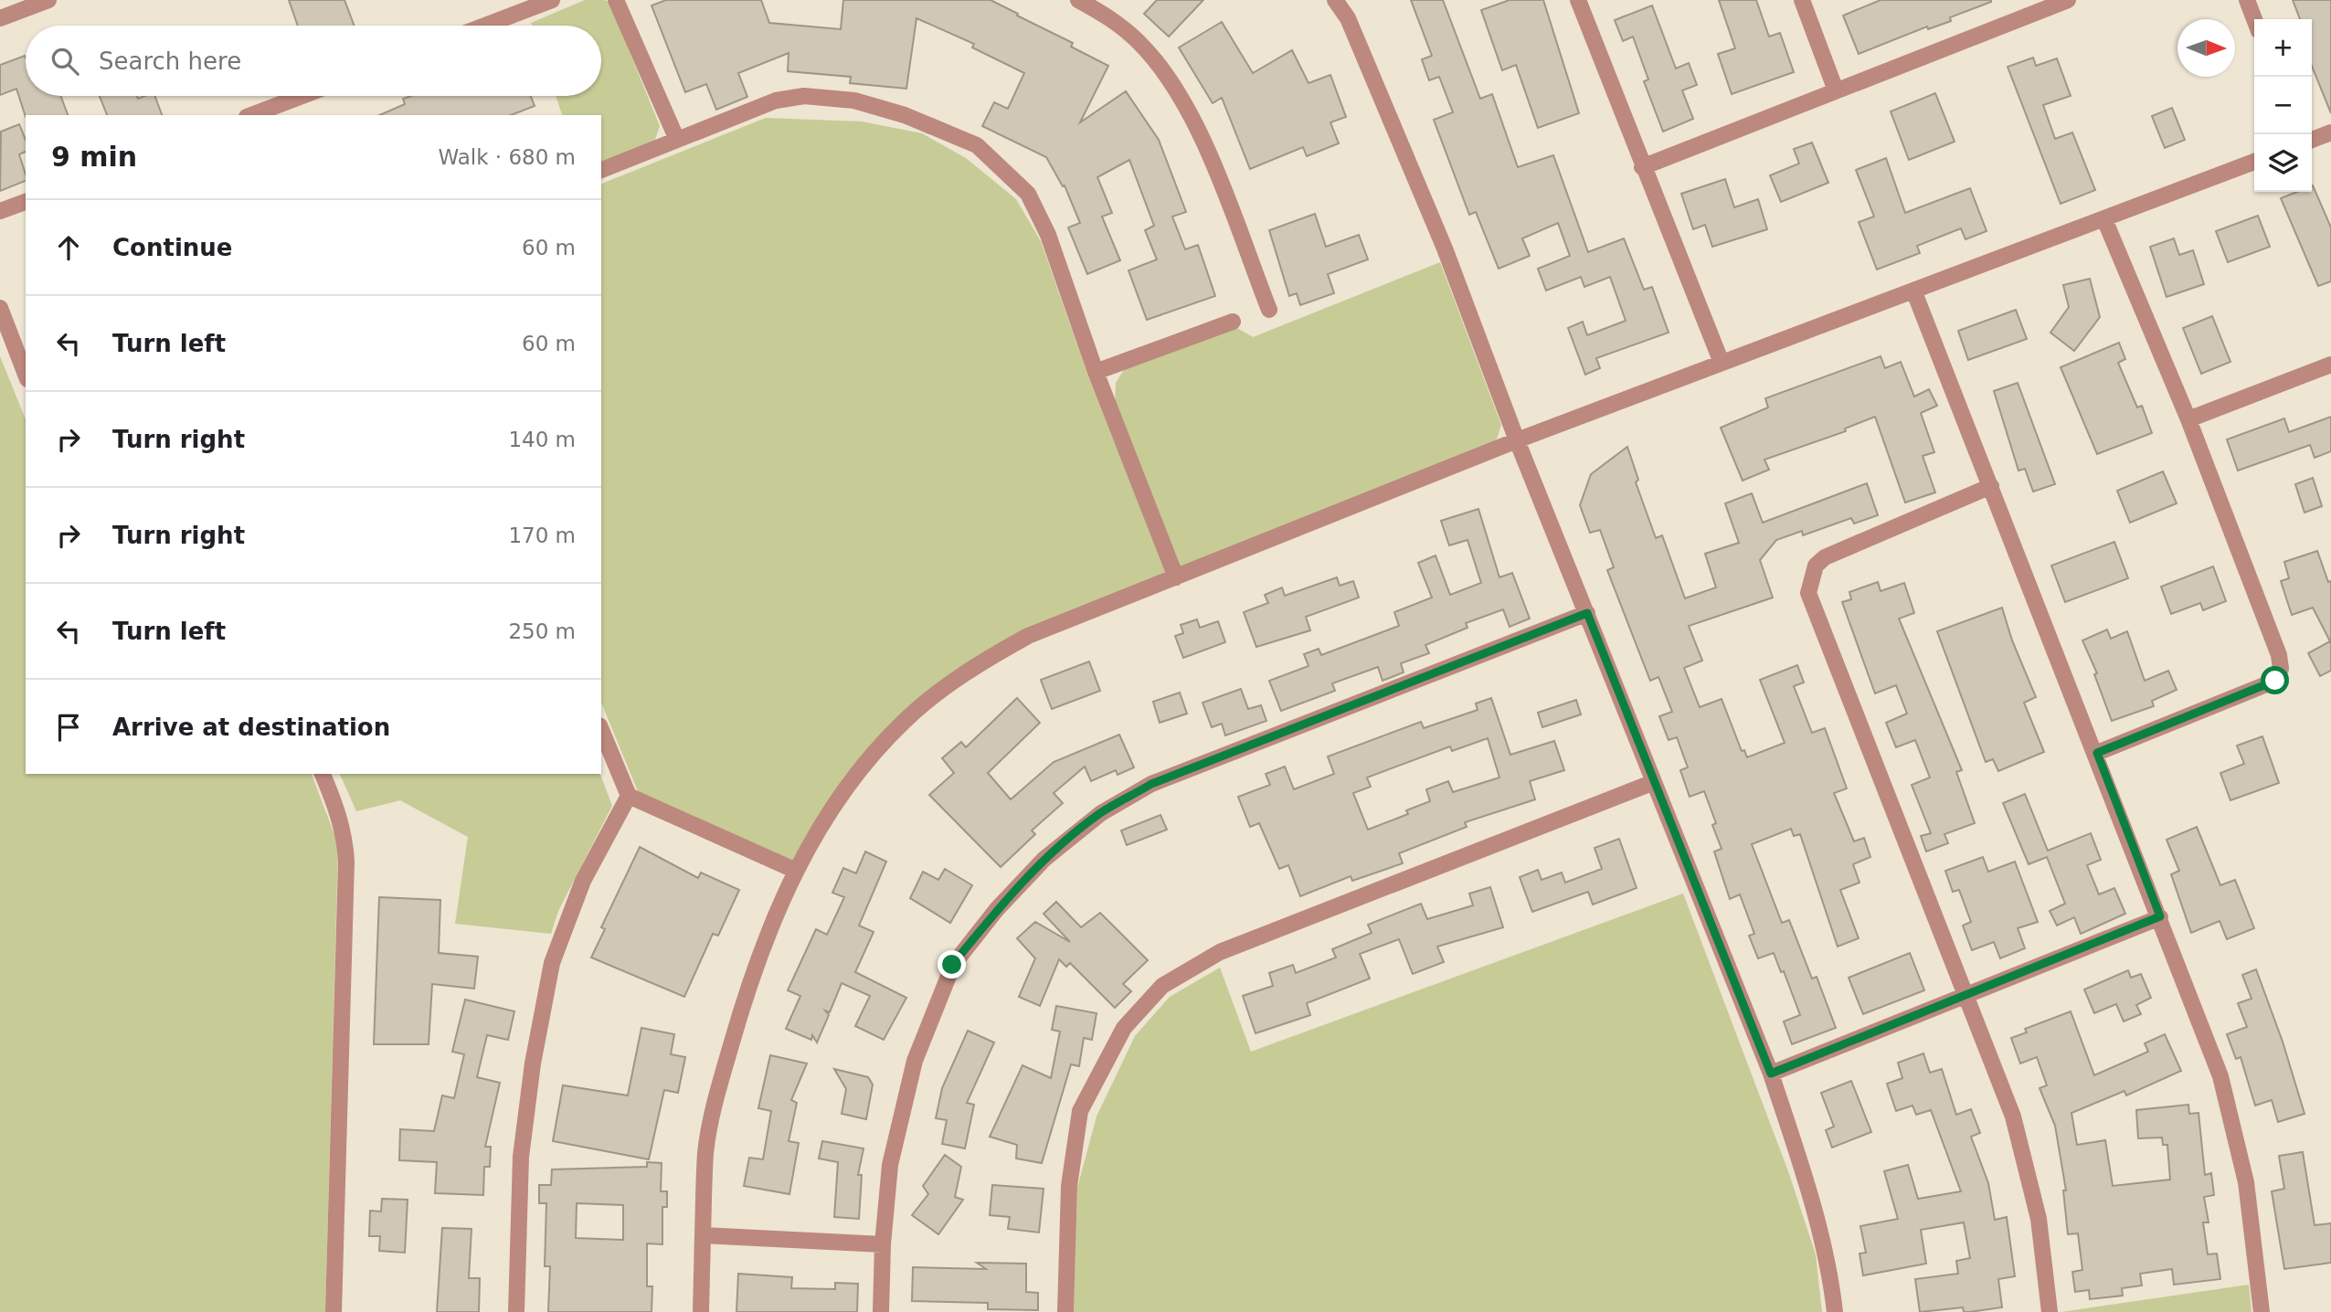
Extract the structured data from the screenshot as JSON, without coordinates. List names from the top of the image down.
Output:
{
  "north": "right",
  "page": {
    "map_buttons": ["+", "−"],
    "search": "Search here",
    "heading": ["9 min", "Walk · 680 m"],
    "list": [
      ["Continue", "60 m"],
      ["Turn left", "60 m"],
      ["Turn right", "140 m"],
      ["Turn right", "170 m"],
      ["Turn left", "250 m"],
      "Arrive at destination"
    ]
  }
}
